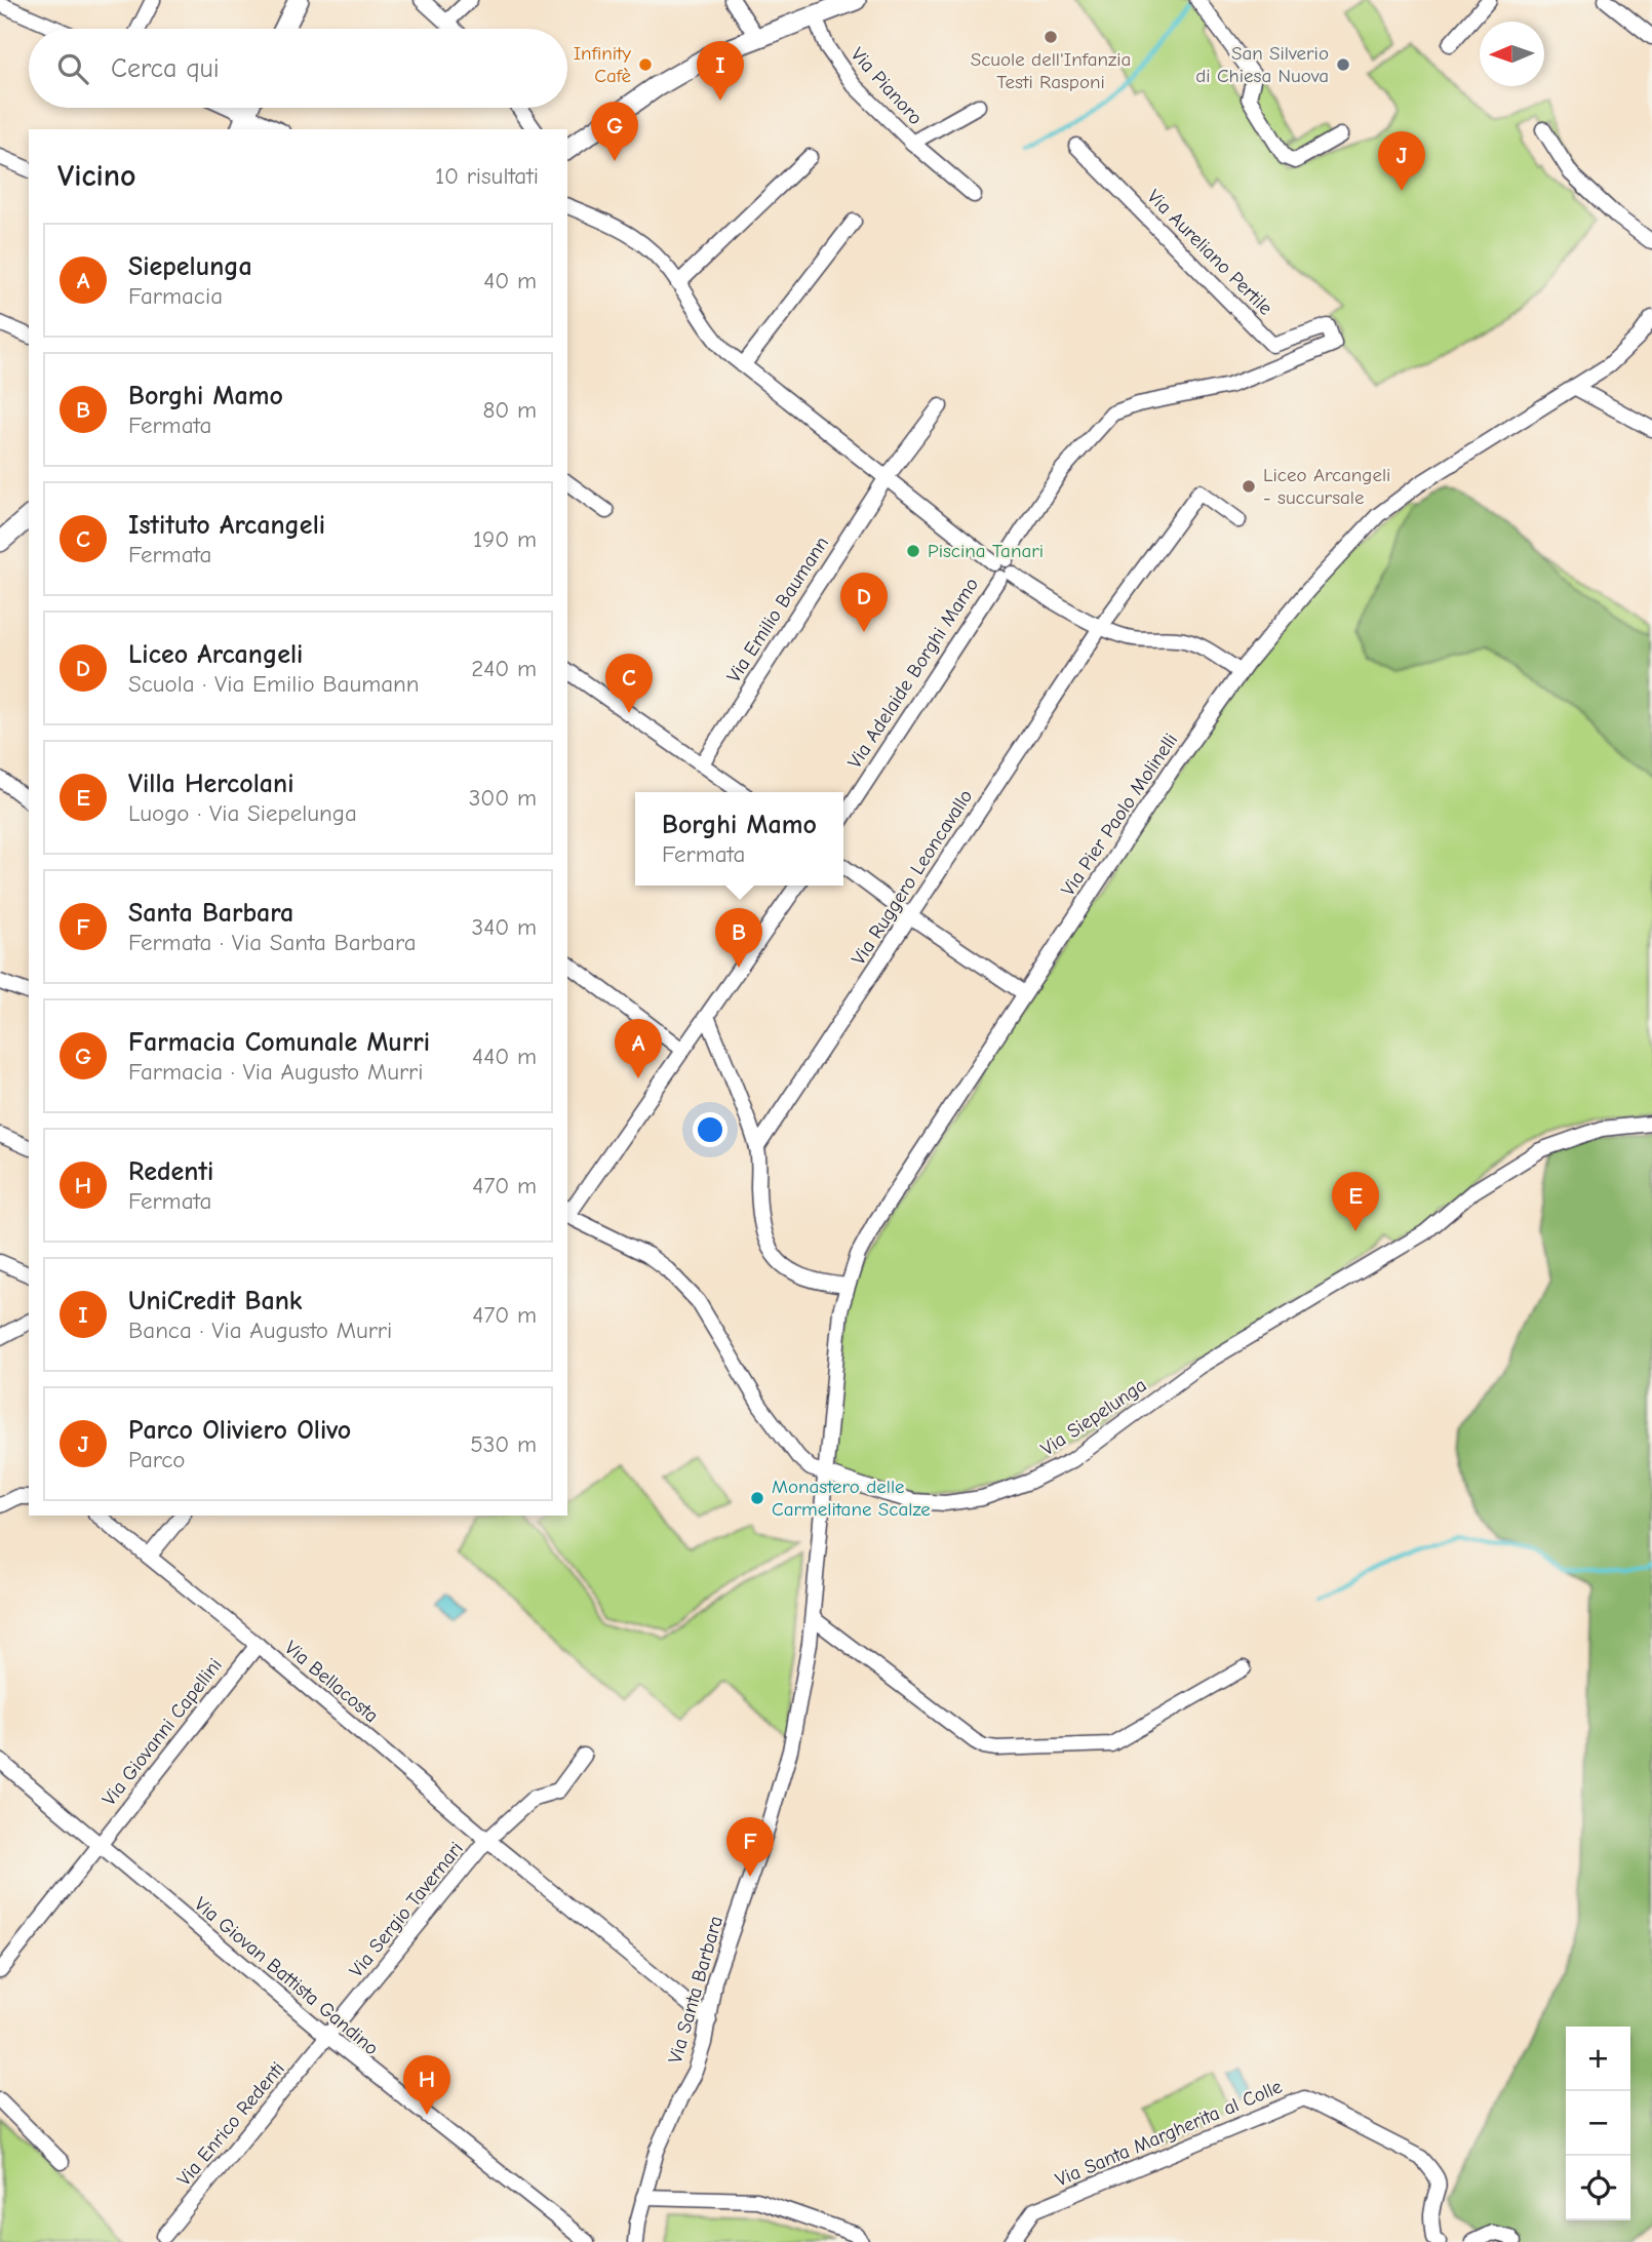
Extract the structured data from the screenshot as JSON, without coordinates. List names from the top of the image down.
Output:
{
  "streets": {
    "street": [
      "Via Pianoro",
      "Via Aureliano Pertile",
      "Via Emilio Baumann",
      "Via Adelaide Borghi Mamo",
      "Via Pier Paolo Molinelli",
      "Via Ruggero Leoncavallo",
      "Via Siepelunga",
      "Via Bellacosta",
      "Via Giovanni Capellini",
      "Via Sergio Tavernari",
      "Via Giovan Battista Gandino",
      "Via Santa Barbara",
      "Via Enrico Redenti",
      "Via Santa Margherita al Colle"
    ]
  },
  "crossings": [
    ["Via Aureliano Pertile", "Via Adelaide Borghi Mamo"],
    ["Via Pier Paolo Molinelli", "Via Siepelunga"],
    ["Via Pier Paolo Molinelli", "Via Santa Barbara"],
    ["Via Siepelunga", "Via Santa Barbara"],
    ["Via Bellacosta", "Via Giovanni Capellini"],
    ["Via Bellacosta", "Via Sergio Tavernari"],
    ["Via Bellacosta", "Via Santa Barbara"],
    ["Via Giovanni Capellini", "Via Giovan Battista Gandino"],
    ["Via Sergio Tavernari", "Via Giovan Battista Gandino"],
    ["Via Sergio Tavernari", "Via Enrico Redenti"],
    ["Via Giovan Battista Gandino", "Via Enrico Redenti"]
  ],
  "places": [
    "Scuole dell'Infanzia Testi Rasponi",
    "Infinity Cafè",
    "San Silverio di Chiesa Nuova",
    "Liceo Arcangeli - succursale",
    "Piscina Tanari",
    "Monastero delle Carmelitane Scalze"
  ],
  "north": "left",
  "page": {
    "search": "Cerca qui",
    "pins": [
      "I",
      "G",
      "J",
      "D",
      "C",
      "B",
      "A",
      "E",
      "F",
      "H"
    ],
    "heading": ["Vicino", "10 risultati"],
    "list": [
      {
        "mark": "A",
        "name": "Siepelunga",
        "note": "Farmacia",
        "value": "40 m"
      },
      {
        "mark": "B",
        "name": "Borghi Mamo",
        "note": "Fermata",
        "value": "80 m"
      },
      {
        "mark": "C",
        "name": "Istituto Arcangeli",
        "note": "Fermata",
        "value": "190 m"
      },
      {
        "mark": "D",
        "name": "Liceo Arcangeli",
        "note": "Scuola · Via Emilio Baumann",
        "value": "240 m"
      },
      {
        "mark": "E",
        "name": "Villa Hercolani",
        "note": "Luogo · Via Siepelunga",
        "value": "300 m"
      },
      {
        "mark": "F",
        "name": "Santa Barbara",
        "note": "Fermata · Via Santa Barbara",
        "value": "340 m"
      },
      {
        "mark": "G",
        "name": "Farmacia Comunale Murri",
        "note": "Farmacia · Via Augusto Murri",
        "value": "440 m"
      },
      {
        "mark": "H",
        "name": "Redenti",
        "note": "Fermata",
        "value": "470 m"
      },
      {
        "mark": "I",
        "name": "UniCredit Bank",
        "note": "Banca · Via Augusto Murri",
        "value": "470 m"
      },
      {
        "mark": "J",
        "name": "Parco Oliviero Olivo",
        "note": "Parco",
        "value": "530 m"
      }
    ],
    "popup": ["Borghi Mamo", "Fermata"],
    "map_buttons": ["+", "−"]
  }
}
